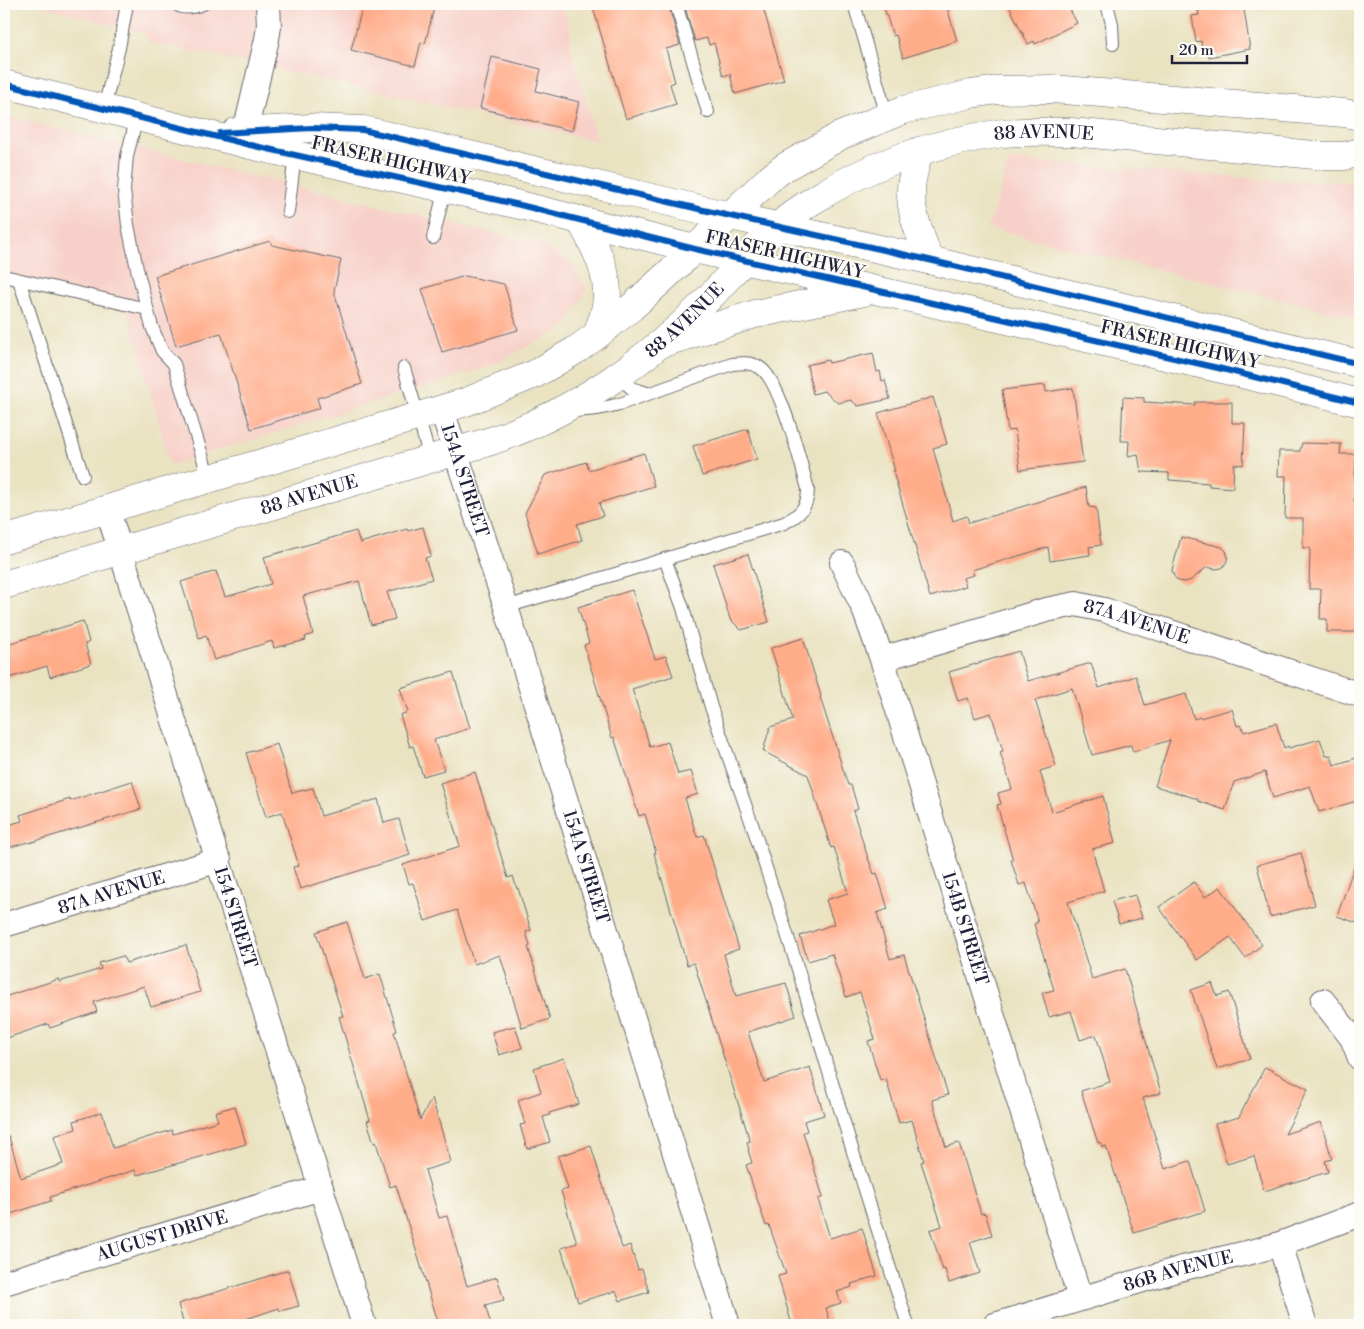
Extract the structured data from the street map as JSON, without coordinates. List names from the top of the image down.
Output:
{
  "streets": {
    "main road": ["88 AVENUE", "FRASER HIGHWAY"],
    "street": [
      "154A STREET",
      "87A AVENUE",
      "154 STREET",
      "154B STREET",
      "AUGUST DRIVE",
      "86B AVENUE"
    ]
  },
  "crossings": [
    ["88 AVENUE", "FRASER HIGHWAY"],
    ["88 AVENUE", "154A STREET"],
    ["88 AVENUE", "154 STREET"],
    ["87A AVENUE", "154 STREET"],
    ["87A AVENUE", "154B STREET"],
    ["154 STREET", "AUGUST DRIVE"],
    ["154B STREET", "86B AVENUE"]
  ],
  "scale_bar": "20 m"
}
